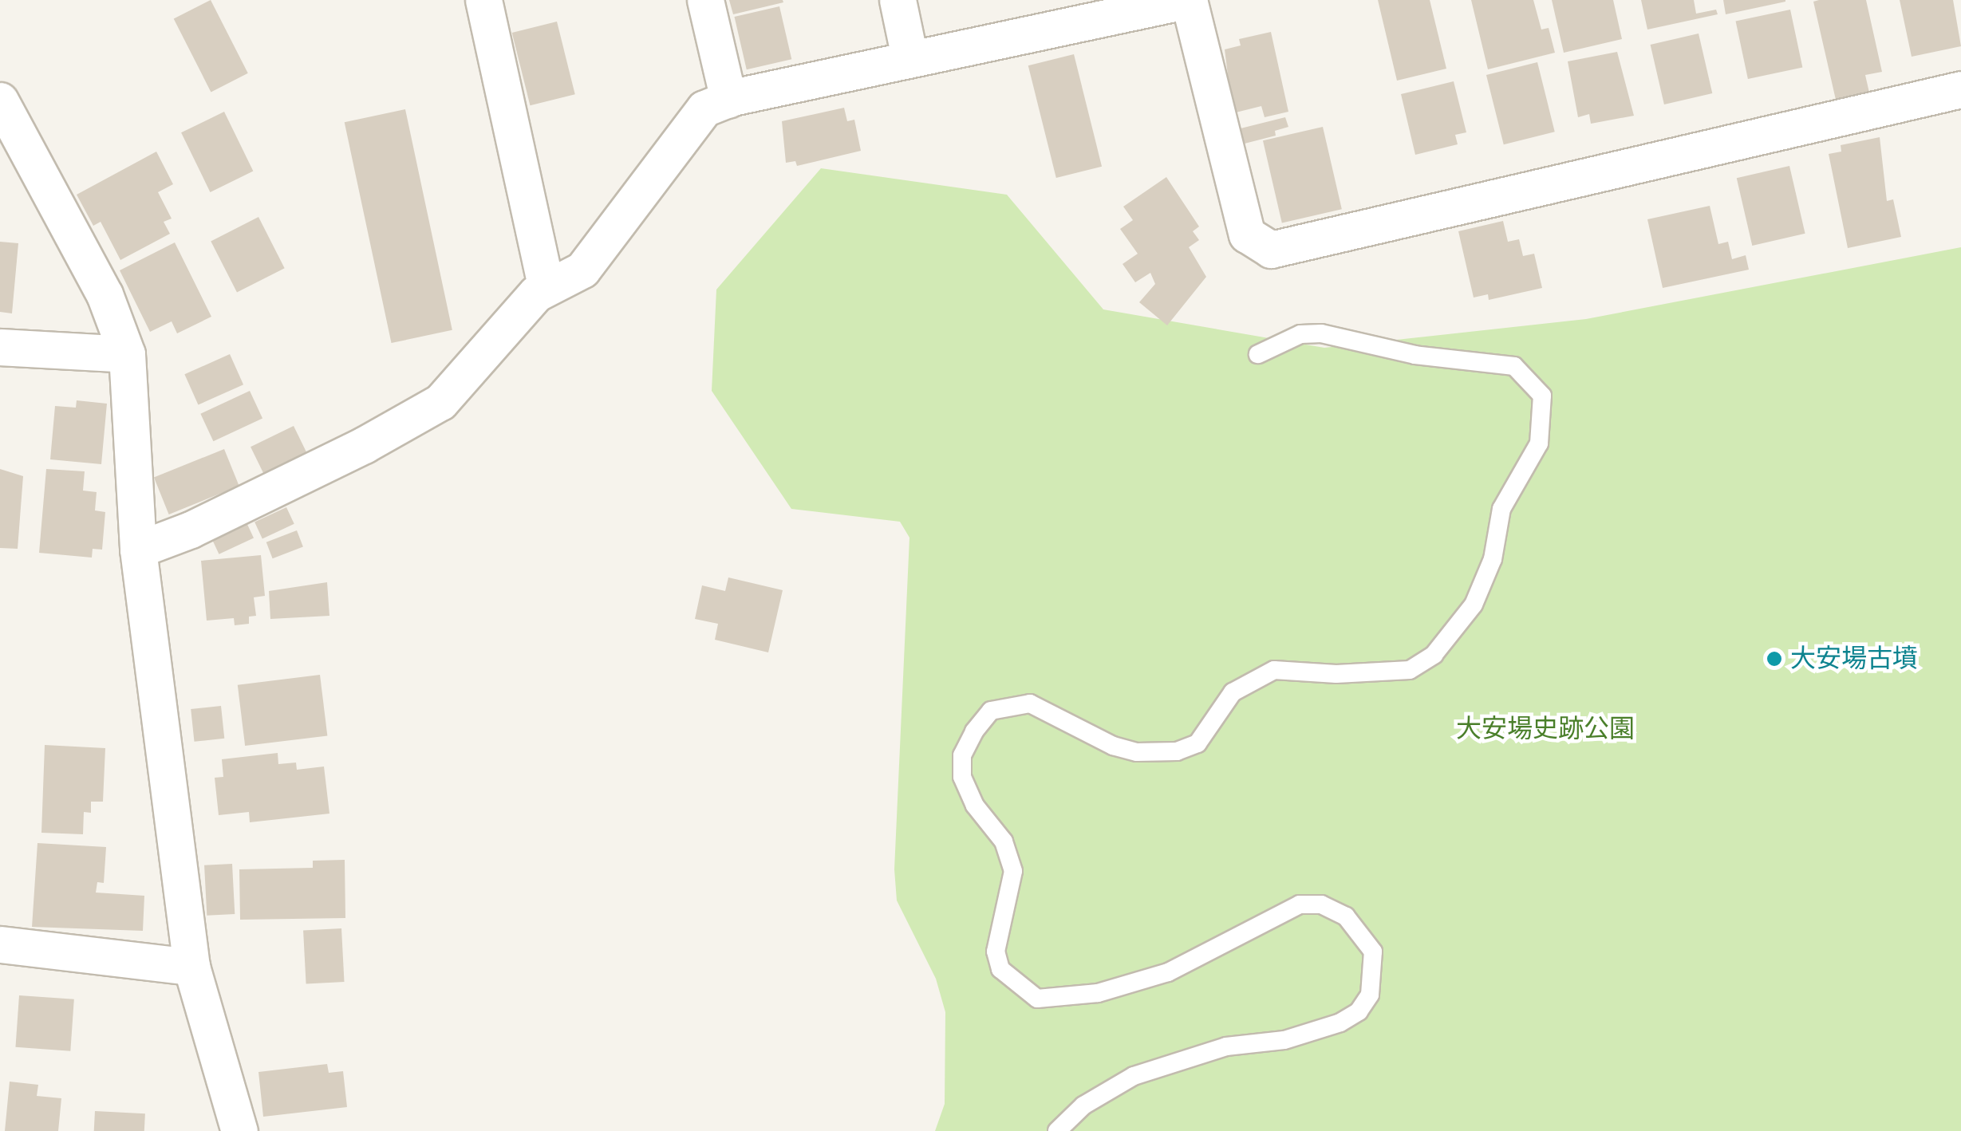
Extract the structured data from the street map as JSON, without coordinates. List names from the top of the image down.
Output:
{
  "parks": ["大安場史跡公園"],
  "places": ["大安場古墳"]
}
